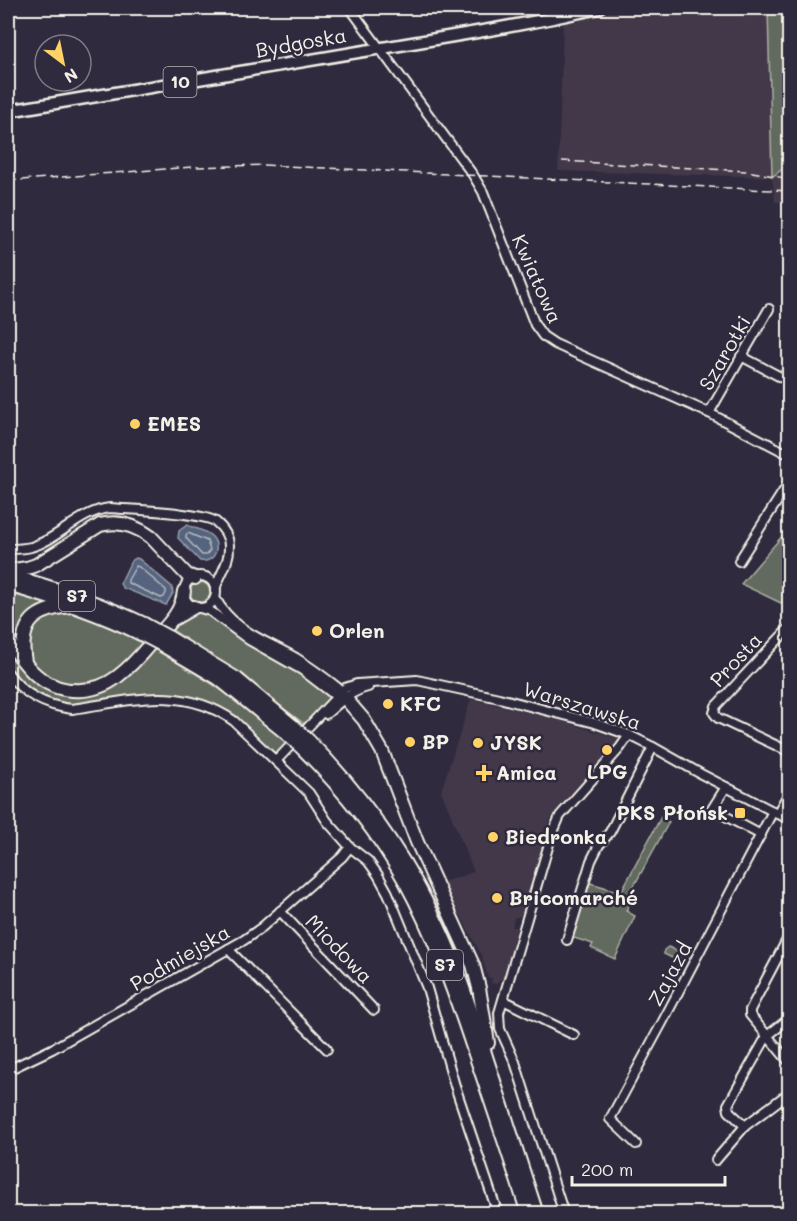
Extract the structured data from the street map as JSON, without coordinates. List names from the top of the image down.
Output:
{
  "streets": {
    "highway": ["S7"],
    "main road": ["Bydgoska", "10"],
    "street": [
      "Kwiatowa",
      "Szarotki",
      "Prosta",
      "Warszawska",
      "Miodowa",
      "Podmiejska",
      "Zajazd"
    ]
  },
  "crossings": [
    ["Bydgoska", "Kwiatowa"],
    ["Kwiatowa", "Szarotki"],
    ["S7", "Warszawska"],
    ["Warszawska", "Zajazd"],
    ["Miodowa", "Podmiejska"]
  ],
  "places": {
    "other": [
      "EMES",
      "Orlen",
      "KFC",
      "BP",
      "JYSK",
      "LPG",
      "Biedronka",
      "Bricomarché"
    ],
    "health": ["Amica"],
    "transit": ["PKS Płońsk"]
  },
  "scale_bar": "200 m",
  "north": "bottom right"
}
